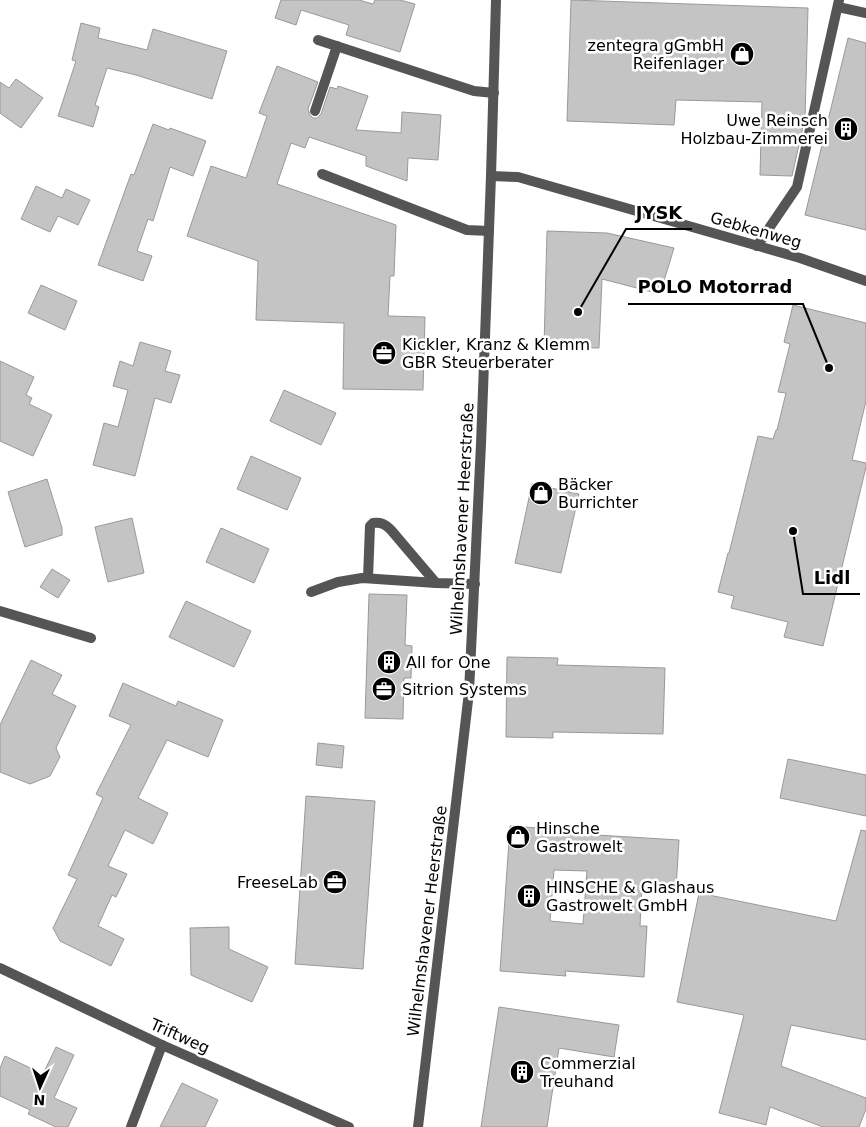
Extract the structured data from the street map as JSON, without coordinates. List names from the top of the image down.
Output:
{
  "streets": {
    "street": ["Gebkenweg", "Wilhelmshavener Heerstraße", "Triftweg"]
  },
  "crossings": [
    ["Gebkenweg", "Wilhelmshavener Heerstraße"]
  ],
  "places": {
    "shop": ["zentegra gGmbH Reifenlager", "Bäcker Burrichter", "Hinsche Gastrowelt"],
    "building": [
      "Uwe Reinsch Holzbau-Zimmerei",
      "All for One",
      "HINSCHE & Glashaus Gastrowelt GmbH",
      "Commerzial Treuhand"
    ],
    "other": ["JYSK", "POLO Motorrad", "Lidl"],
    "office": ["Kickler, Kranz & Klemm GBR Steuerberater", "Sitrion Systems", "FreeseLab"]
  },
  "north": "bottom"
}
